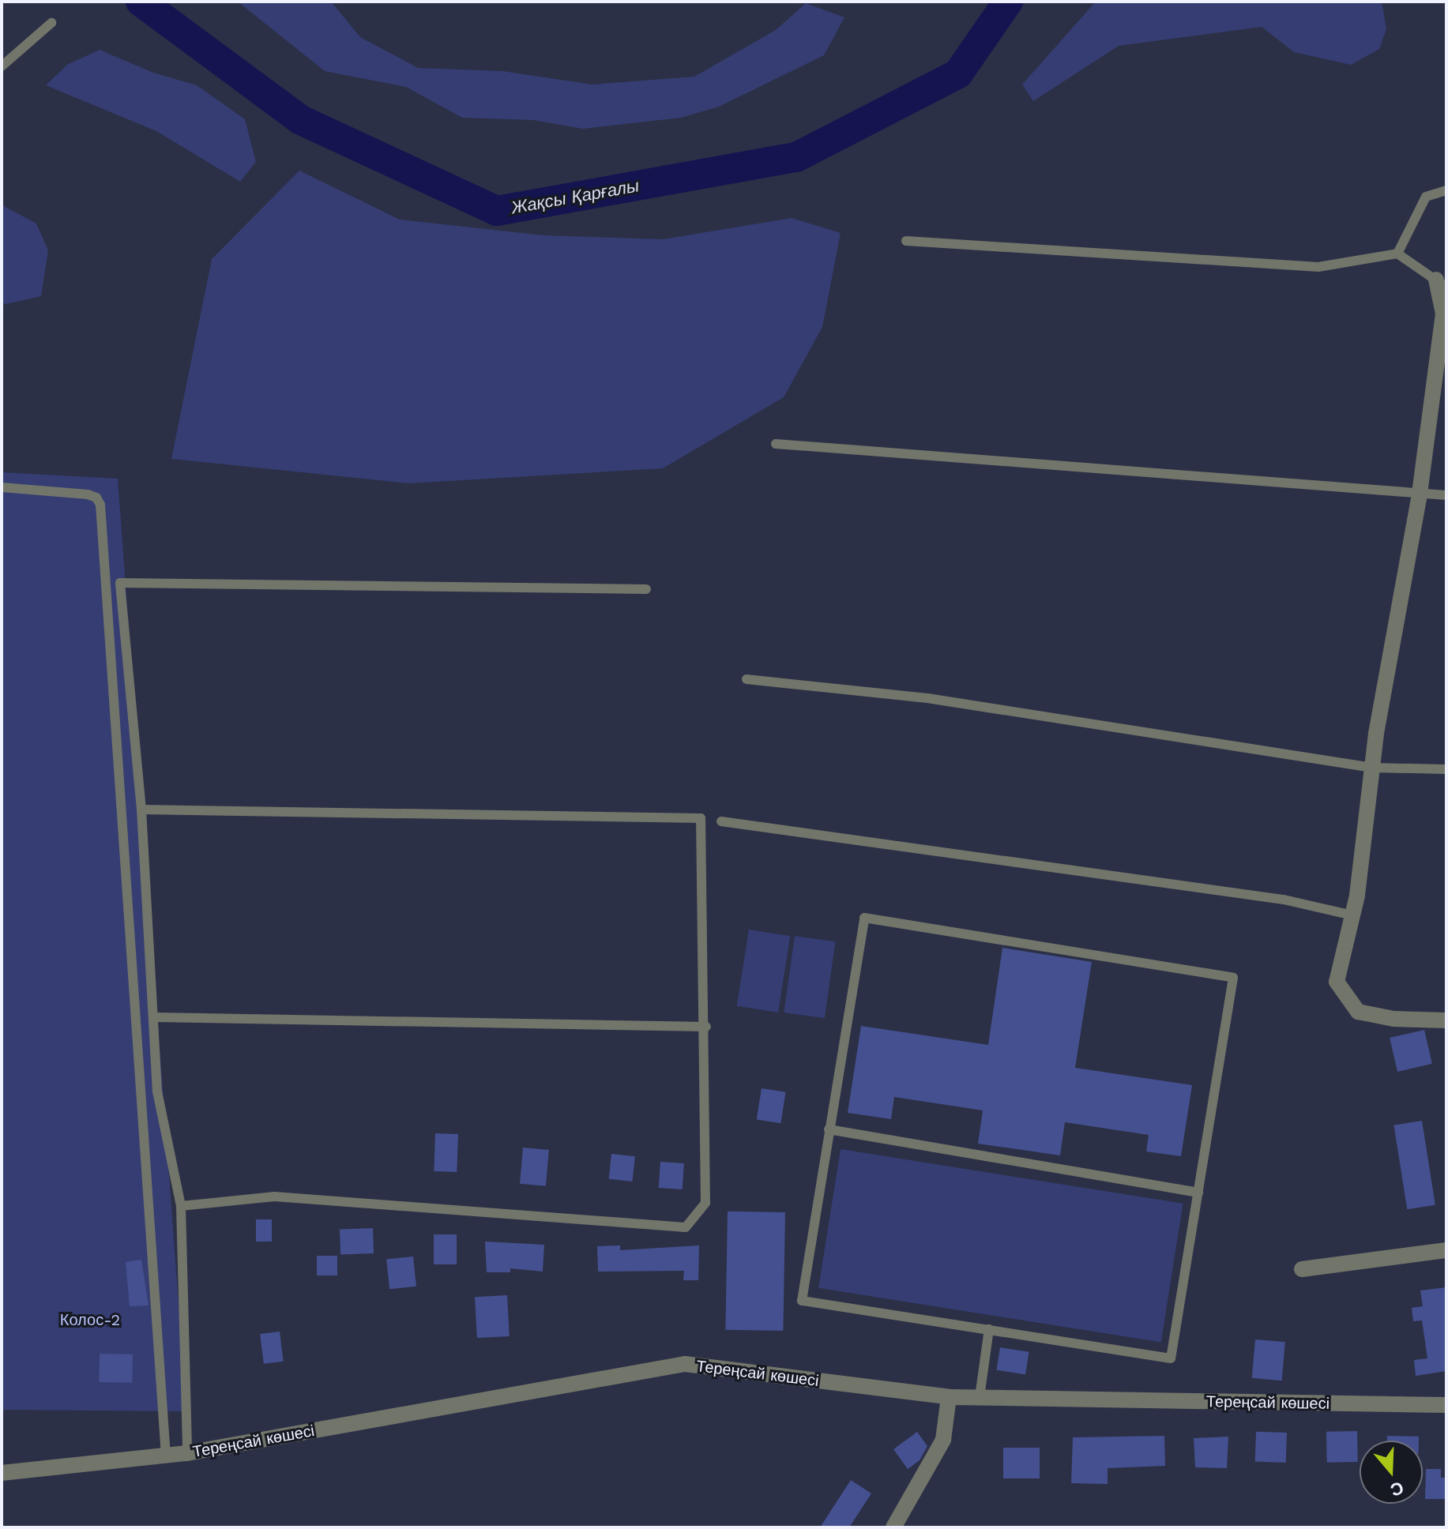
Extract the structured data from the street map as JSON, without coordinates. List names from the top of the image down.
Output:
{
  "streets": {
    "street": ["Тереңсай көшесі"]
  },
  "water": ["Жақсы Қарғалы"],
  "parks": ["Колос-2"],
  "north": "bottom"
}
